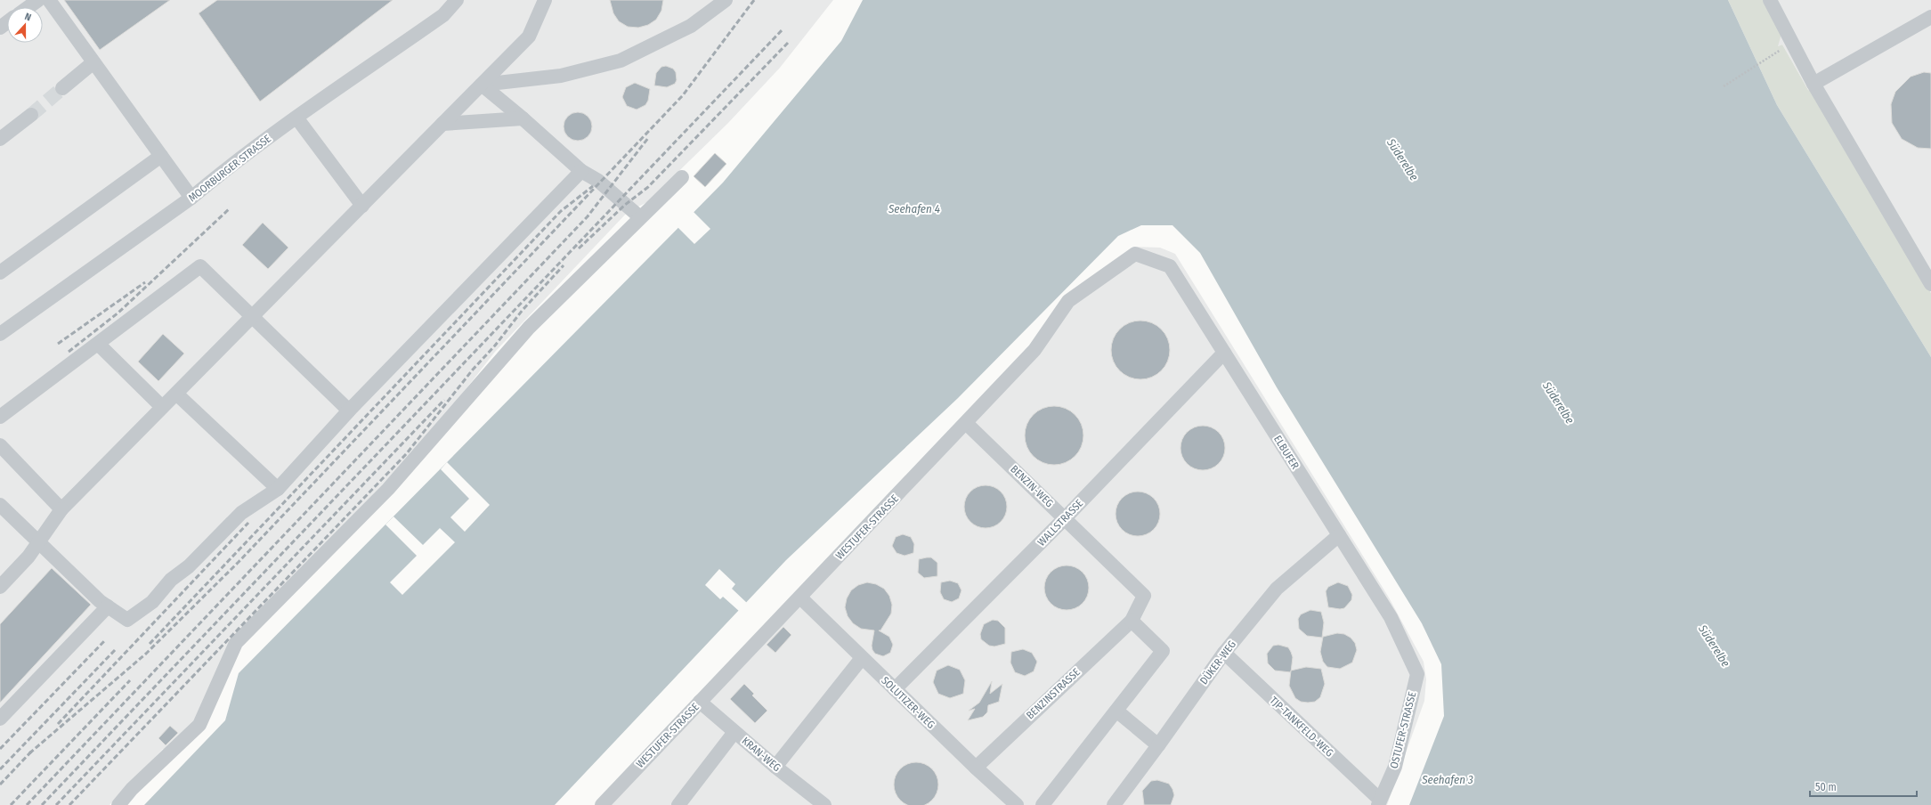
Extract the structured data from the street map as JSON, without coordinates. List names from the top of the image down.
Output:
{
  "streets": {
    "lane": [
      "MOORBURGER STRASSE",
      "ELBUFER",
      "BENZIN-WEG",
      "WALLSTRASSE",
      "WESTUFER-STRASSE",
      "DÜKER-WEG",
      "BENZINSTRASSE",
      "SOLUTIZER-WEG",
      "TJP-TANKFELD-WEG",
      "OSTUFER-STRASSE",
      "KRAN-WEG"
    ]
  },
  "crossings": [
    ["ELBUFER", "WALLSTRASSE"],
    ["ELBUFER", "WESTUFER-STRASSE"],
    ["ELBUFER", "DÜKER-WEG"],
    ["ELBUFER", "OSTUFER-STRASSE"],
    ["BENZIN-WEG", "WALLSTRASSE"],
    ["BENZIN-WEG", "WESTUFER-STRASSE"],
    ["BENZIN-WEG", "BENZINSTRASSE"],
    ["WALLSTRASSE", "SOLUTIZER-WEG"],
    ["WESTUFER-STRASSE", "SOLUTIZER-WEG"],
    ["WESTUFER-STRASSE", "KRAN-WEG"],
    ["DÜKER-WEG", "TJP-TANKFELD-WEG"],
    ["BENZINSTRASSE", "SOLUTIZER-WEG"],
    ["TJP-TANKFELD-WEG", "OSTUFER-STRASSE"]
  ],
  "water": ["Süderelbe", "Seehafen 4", "Seehafen 3"],
  "scale_bar": "50 m",
  "north": "top"
}
